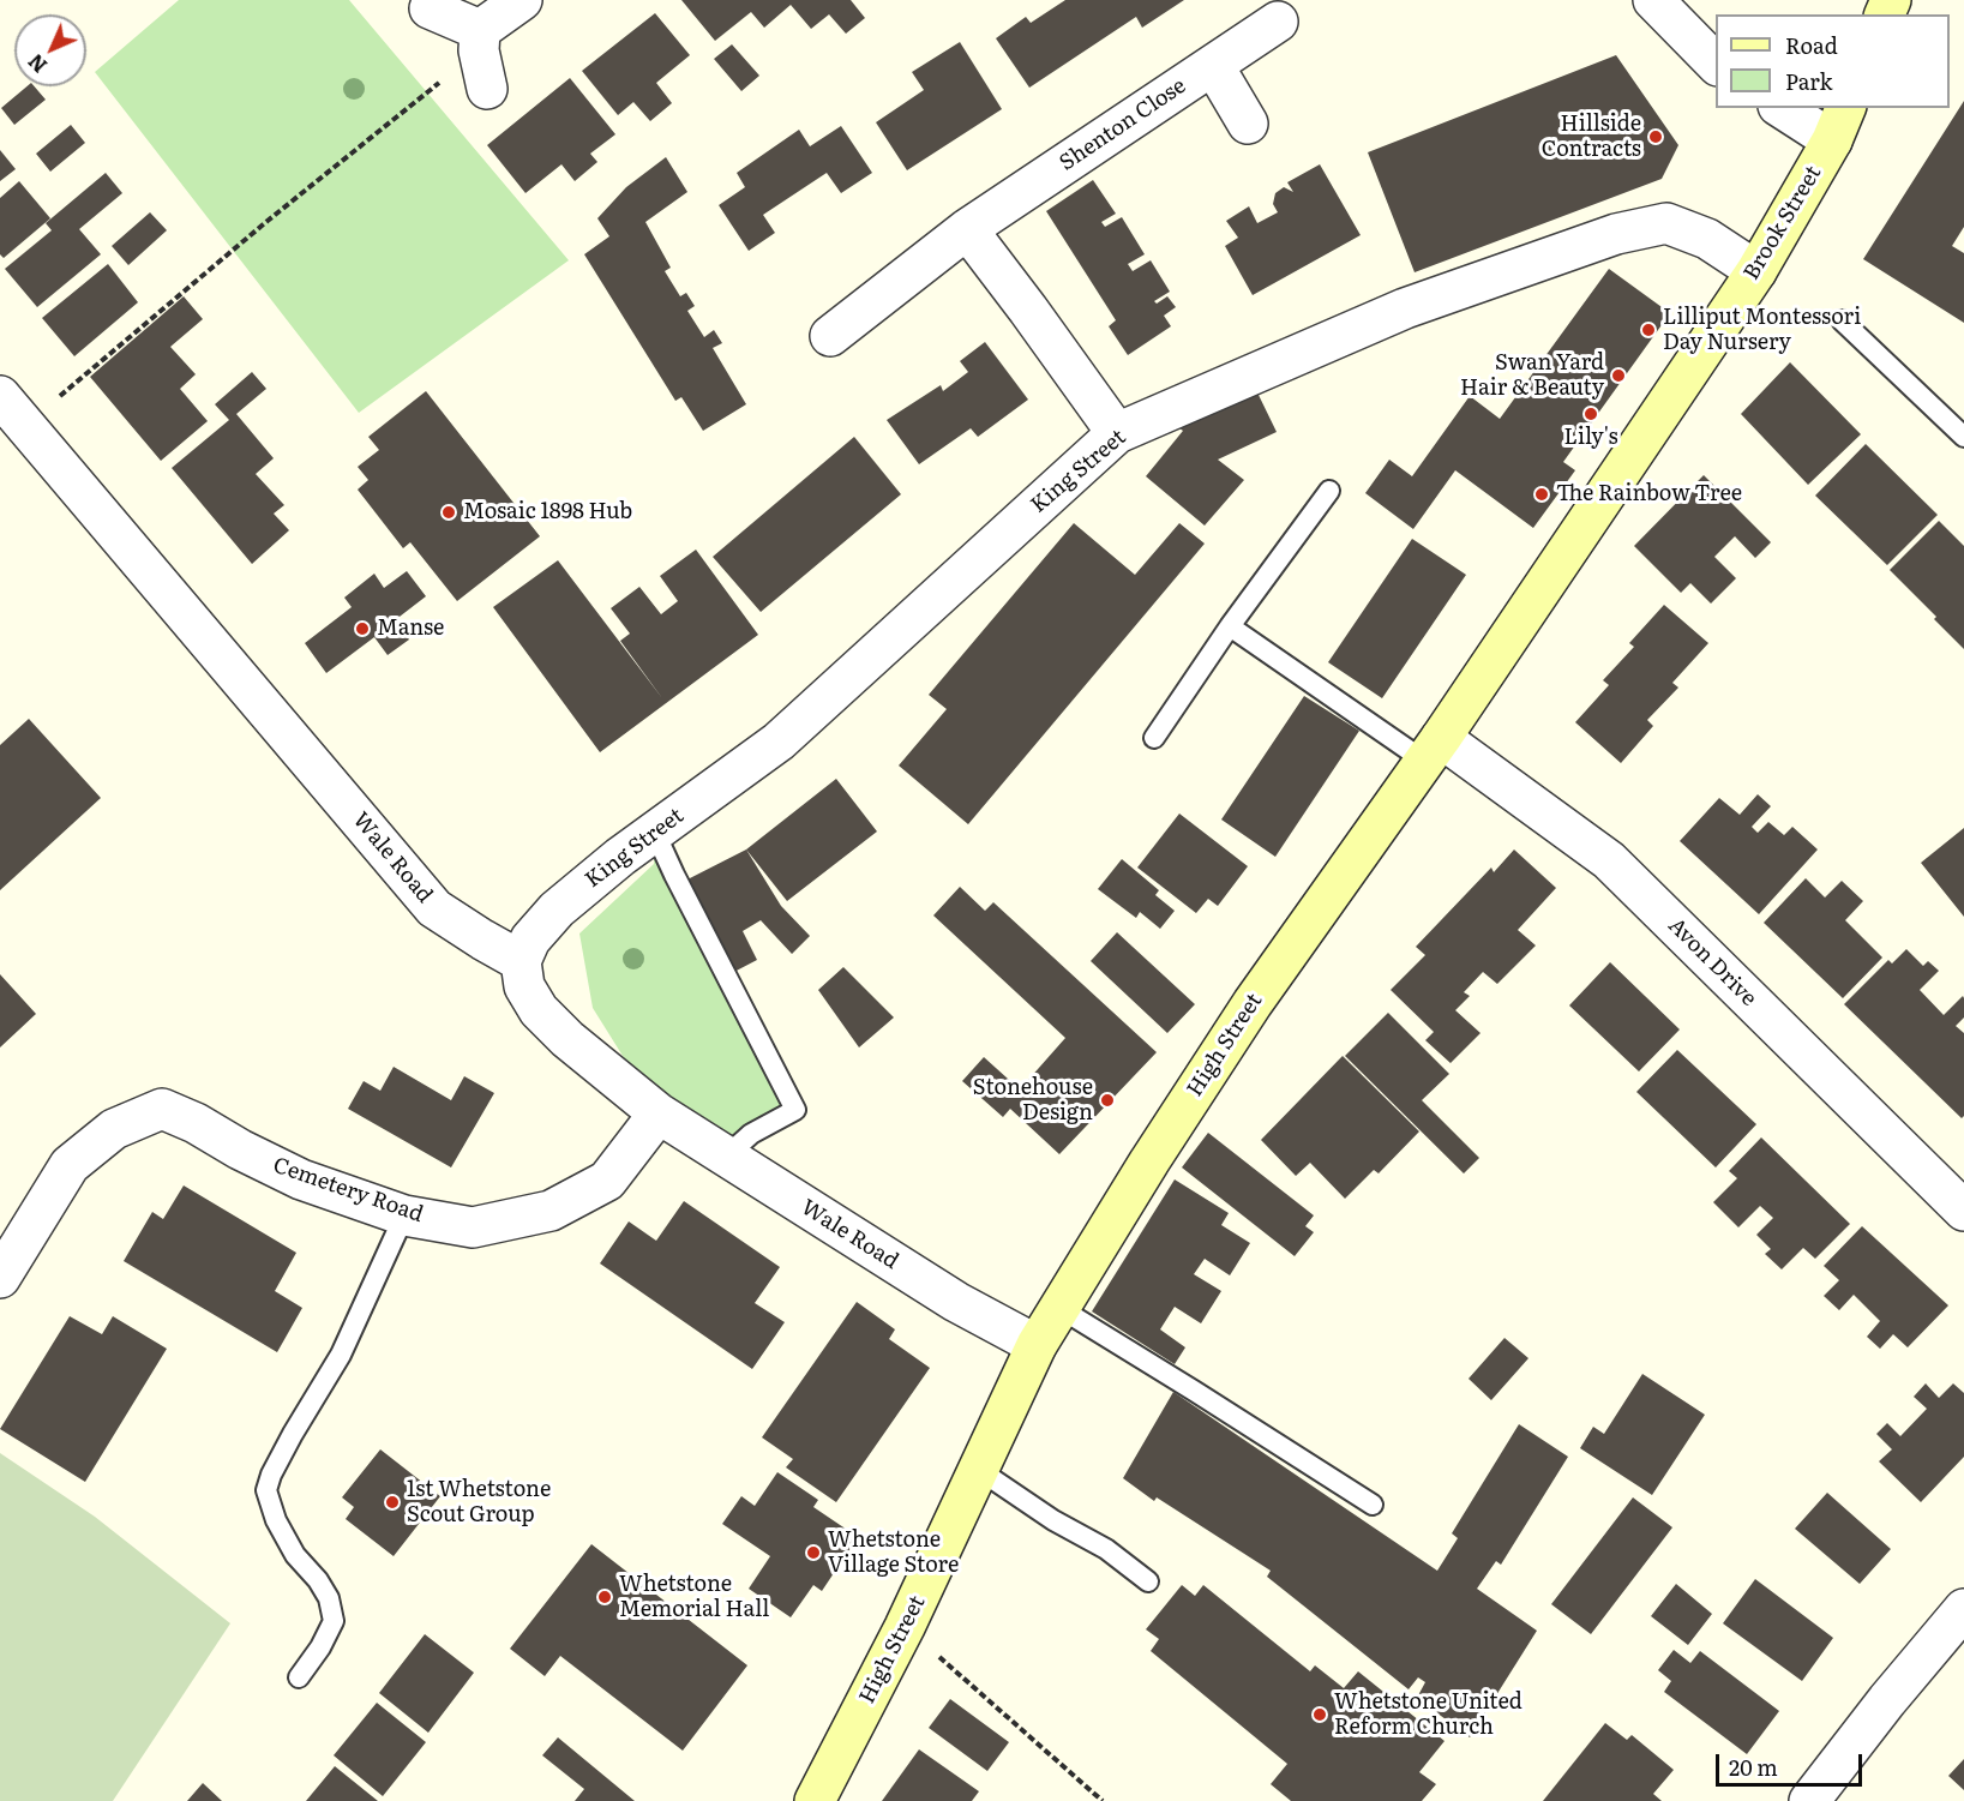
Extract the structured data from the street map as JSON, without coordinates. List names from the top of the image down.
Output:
{
  "streets": {
    "street": [
      "Shenton Close",
      "Brook Street",
      "King Street",
      "Wale Road",
      "Avon Drive",
      "High Street",
      "Cemetery Road"
    ]
  },
  "crossings": [
    ["Brook Street", "King Street"],
    ["Brook Street", "High Street"],
    ["King Street", "Wale Road"],
    ["Wale Road", "High Street"],
    ["Wale Road", "Cemetery Road"],
    ["Avon Drive", "High Street"]
  ],
  "places": [
    "Hillside Contracts",
    "Lilliput Montessori Day Nursery",
    "Swan Yard Hair & Beauty",
    "Lily's",
    "The Rainbow Tree",
    "Mosaic 1898 Hub",
    "Manse",
    "Stonehouse Design",
    "1st Whetstone Scout Group",
    "Whetstone Village Store",
    "Whetstone Memorial Hall",
    "Whetstone United Reform Church"
  ],
  "legend": ["Road", "Park"],
  "scale_bar": "20 m",
  "north": "bottom left"
}
